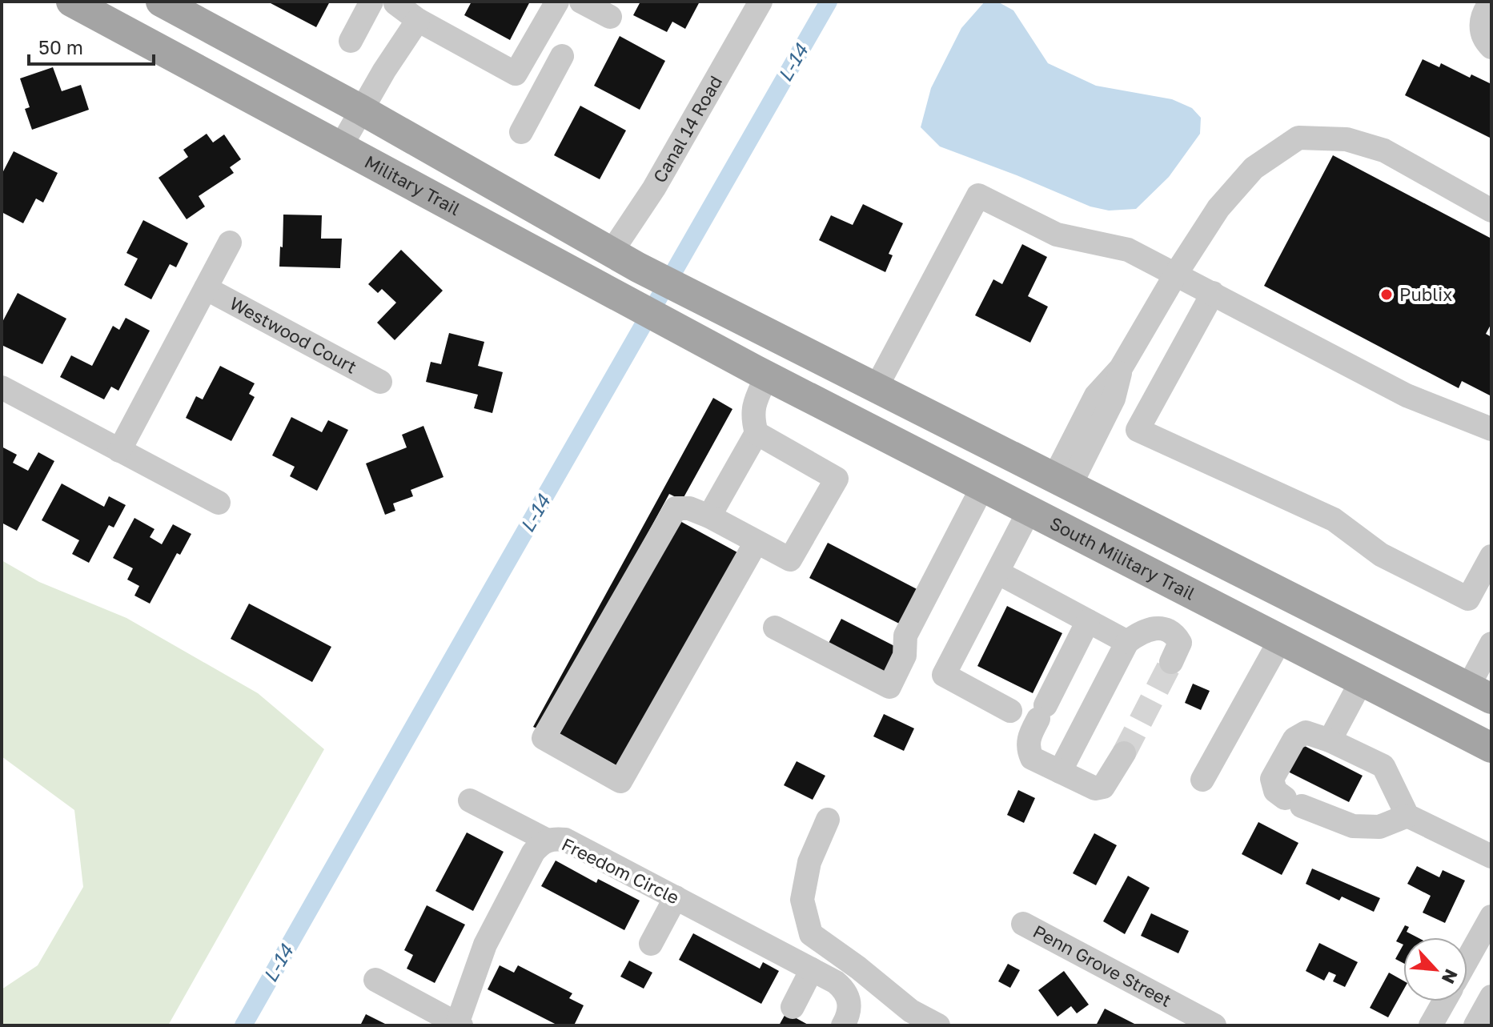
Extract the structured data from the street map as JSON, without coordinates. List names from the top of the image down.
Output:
{
  "streets": {
    "main road": ["Military Trail", "South Military Trail"],
    "street": [
      "Canal 14 Road",
      "Westwood Court",
      "Freedom Circle",
      "Penn Grove Street"
    ]
  },
  "crossings": [
    ["Military Trail", "South Military Trail"]
  ],
  "water": ["L-14"],
  "places": ["Publix"],
  "scale_bar": "50 m",
  "north": "bottom right"
}
